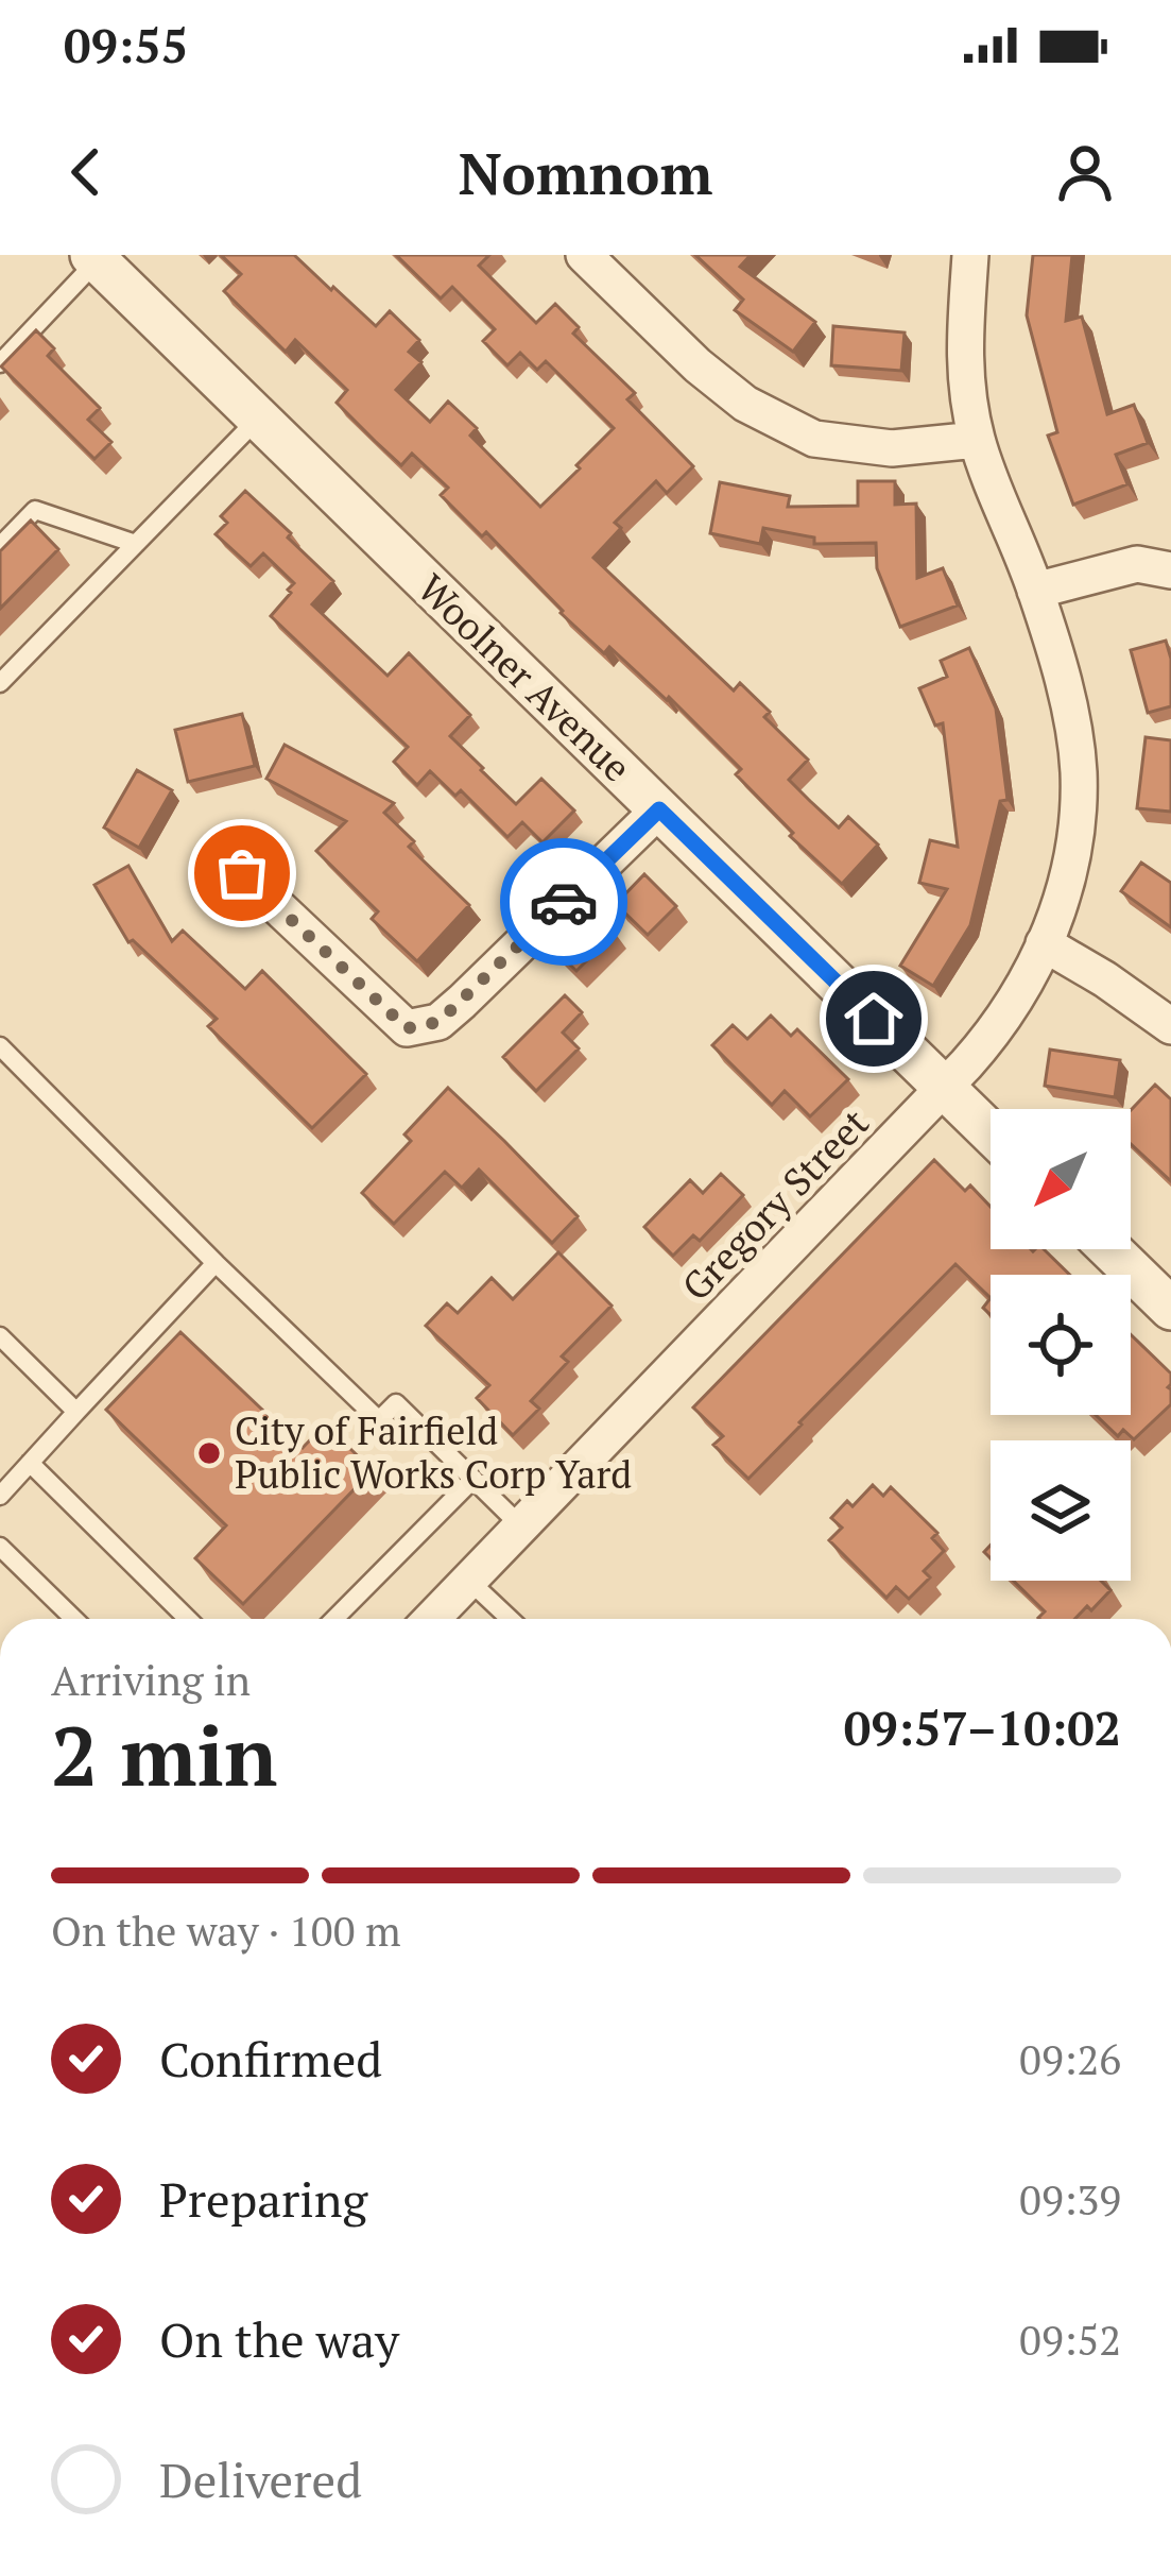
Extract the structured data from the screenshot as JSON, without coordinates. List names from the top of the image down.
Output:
{
  "streets": {
    "street": ["Woolner Avenue", "Gregory Street"]
  },
  "crossings": [
    ["Woolner Avenue", "Gregory Street"]
  ],
  "places": ["City of Fairfield Public Works Corp Yard"],
  "north": "bottom left",
  "page": {
    "status": "09:55",
    "header": "Nomnom",
    "heading": ["2 min", "Arriving in", "09:57–10:02"],
    "bar": "On the way · 100 m",
    "list": [
      ["Confirmed", "09:26"],
      ["Preparing", "09:39"],
      ["On the way", "09:52"],
      "Delivered"
    ]
  }
}
